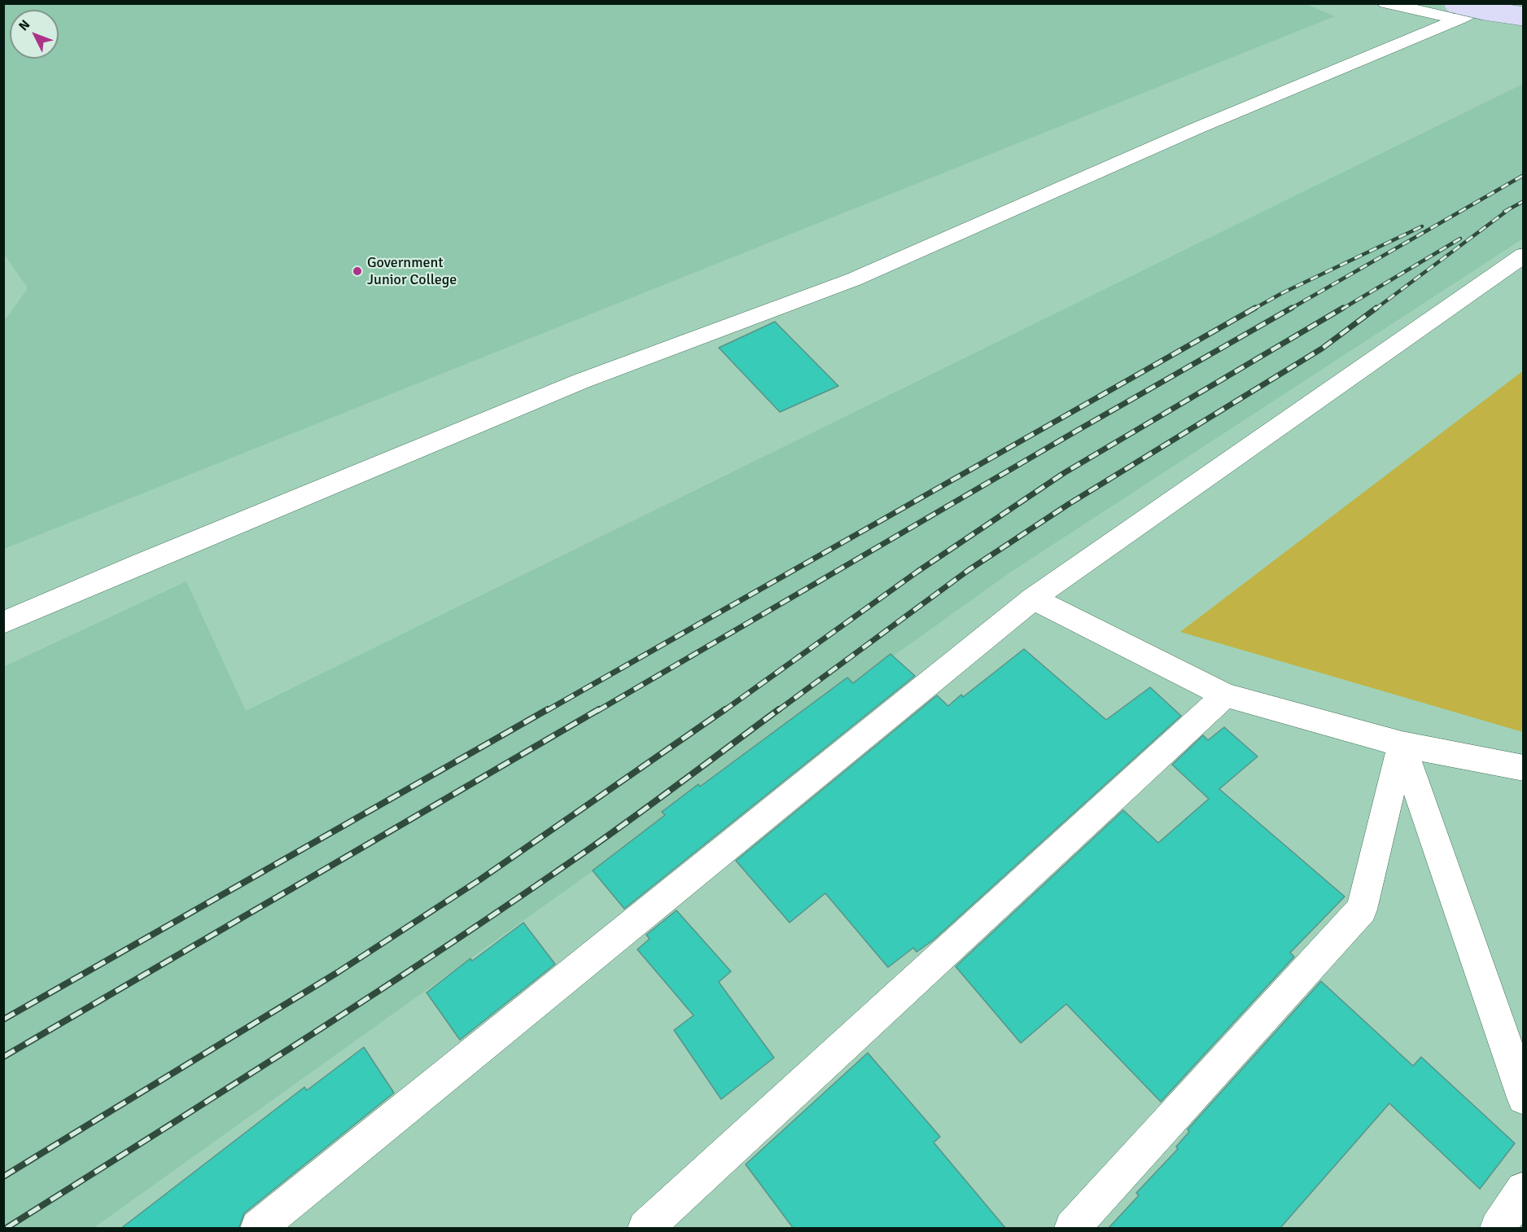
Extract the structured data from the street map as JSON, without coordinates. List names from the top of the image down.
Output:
{
  "places": ["Government Junior College"],
  "north": "top left"
}
